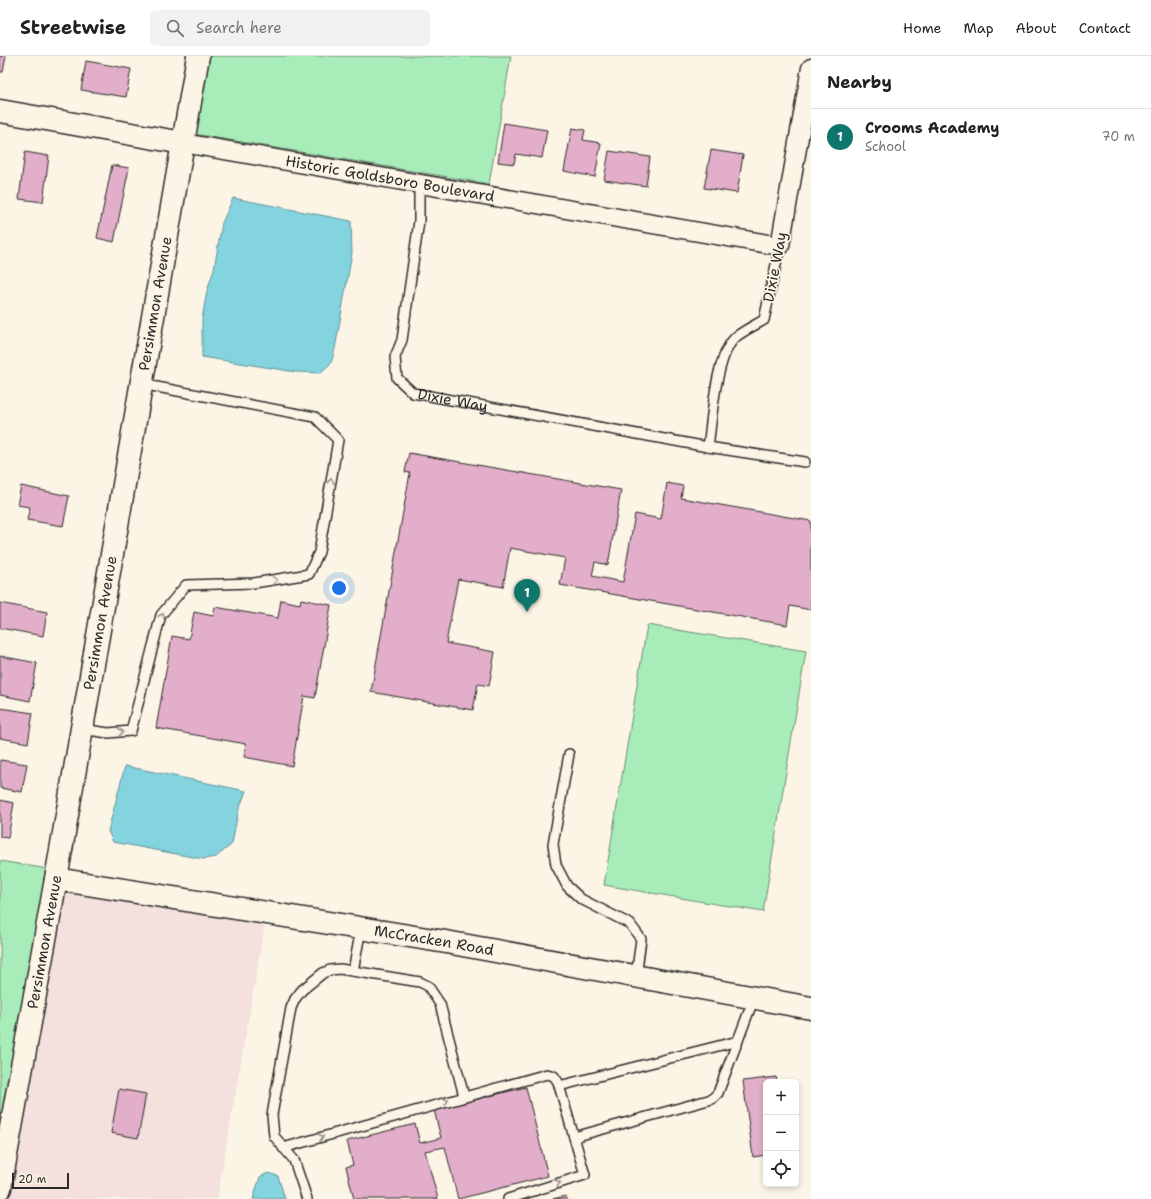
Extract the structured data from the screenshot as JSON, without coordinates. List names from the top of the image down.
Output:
{
  "streets": {
    "street": [
      "Historic Goldsboro Boulevard",
      "Dixie Way",
      "Persimmon Avenue",
      "McCracken Road"
    ]
  },
  "crossings": [
    ["Historic Goldsboro Boulevard", "Dixie Way"],
    ["Historic Goldsboro Boulevard", "Persimmon Avenue"],
    ["Persimmon Avenue", "McCracken Road"]
  ],
  "scale_bar": "20 m",
  "page": {
    "header": "Streetwise",
    "search": "Search here",
    "nav": [
      "Home",
      "Map",
      "About",
      "Contact"
    ],
    "heading": "Nearby",
    "list": [
      {
        "mark": "1",
        "name": "Crooms Academy",
        "note": "School",
        "value": "70 m"
      }
    ],
    "pins": "1",
    "map_buttons": ["+", "−"],
    "scale": "20 m"
  }
}
